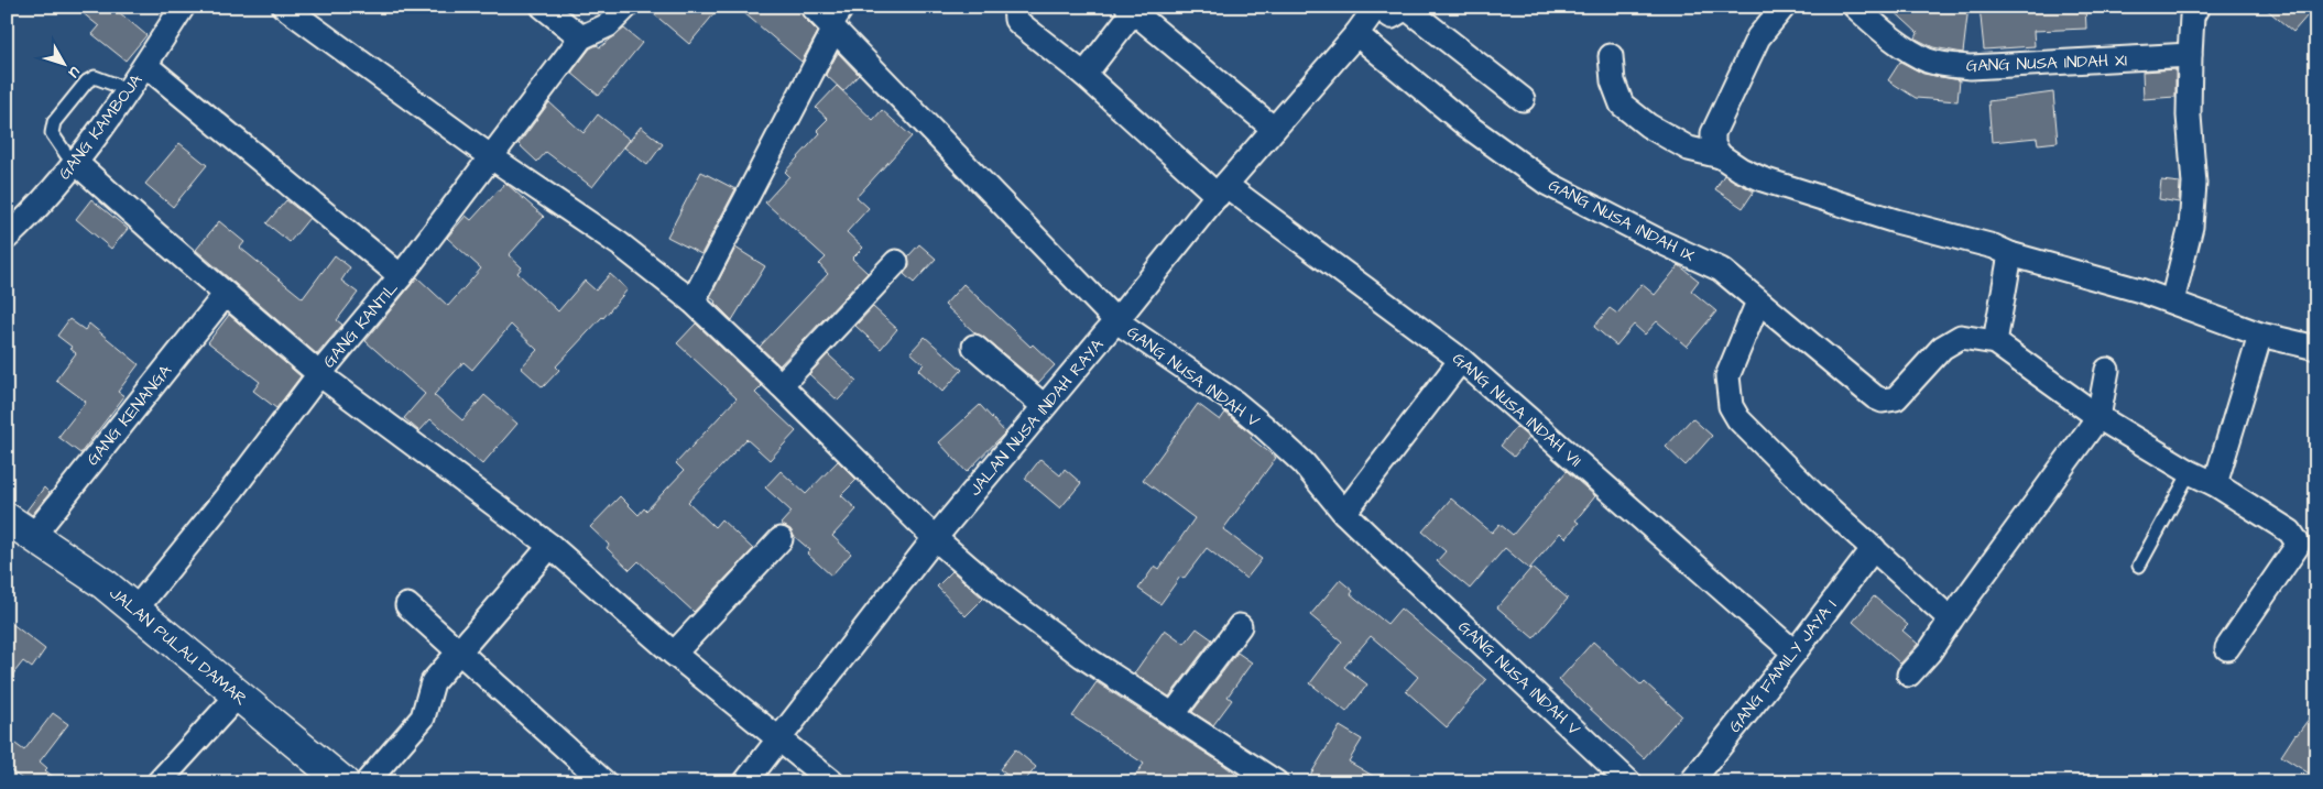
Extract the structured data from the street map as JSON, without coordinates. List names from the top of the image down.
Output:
{
  "streets": {
    "street": [
      "GANG NUSA INDAH XI",
      "GANG KAMBOJA",
      "GANG NUSA INDAH IX",
      "GANG KANTIL",
      "GANG NUSA INDAH V",
      "GANG NUSA INDAH VII",
      "GANG KENANGA",
      "JALAN NUSA INDAH RAYA",
      "JALAN PULAU DAMAR",
      "GANG FAMILY JAYA I"
    ]
  },
  "crossings": [
    ["GANG NUSA INDAH IX", "JALAN NUSA INDAH RAYA"],
    ["GANG KANTIL", "JALAN PULAU DAMAR"],
    ["GANG NUSA INDAH V", "JALAN NUSA INDAH RAYA"],
    ["GANG NUSA INDAH VII", "JALAN NUSA INDAH RAYA"],
    ["GANG NUSA INDAH VII", "GANG FAMILY JAYA I"],
    ["GANG KENANGA", "JALAN PULAU DAMAR"]
  ],
  "north": "bottom right"
}
